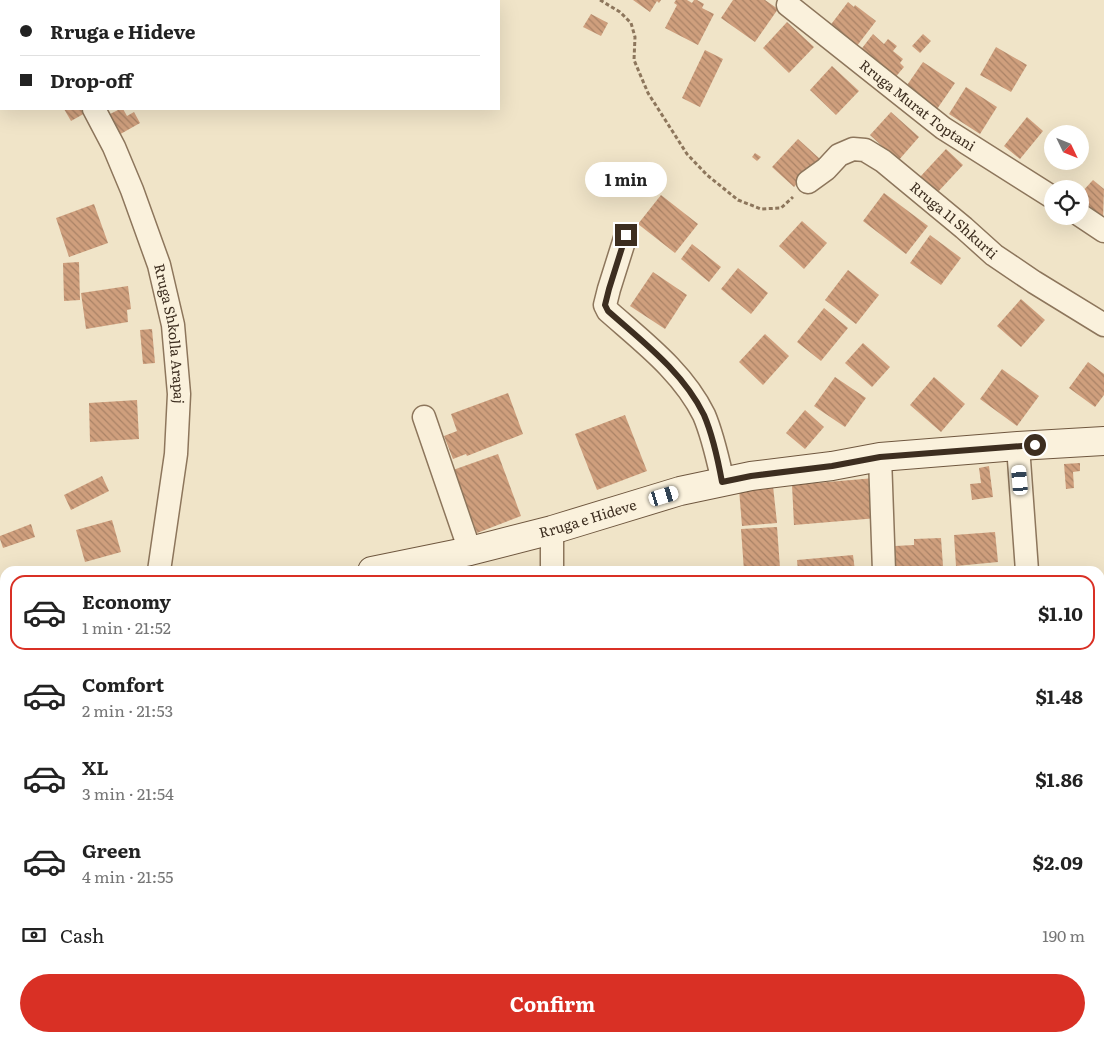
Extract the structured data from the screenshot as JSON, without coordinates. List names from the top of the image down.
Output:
{
  "streets": {
    "main road": ["Rruga e Hideve"],
    "street": ["Rruga Murat Toptani", "Rruga 11 Shkurti", "Rruga Shkolla Arapaj"]
  },
  "north": "bottom right",
  "page": {
    "banner": ["Rruga e Hideve", "Drop-off"],
    "bubble": "1 min",
    "list": [
      {
        "name": "Economy",
        "note": "1 min · 21:52",
        "value": "$1.10"
      },
      {
        "name": "Comfort",
        "note": "2 min · 21:53",
        "value": "$1.48"
      },
      {
        "name": "XL",
        "note": "3 min · 21:54",
        "value": "$1.86"
      },
      {
        "name": "Green",
        "note": "4 min · 21:55",
        "value": "$2.09"
      }
    ],
    "pay": ["Cash", "190 m"],
    "buttons": "Confirm"
  }
}
